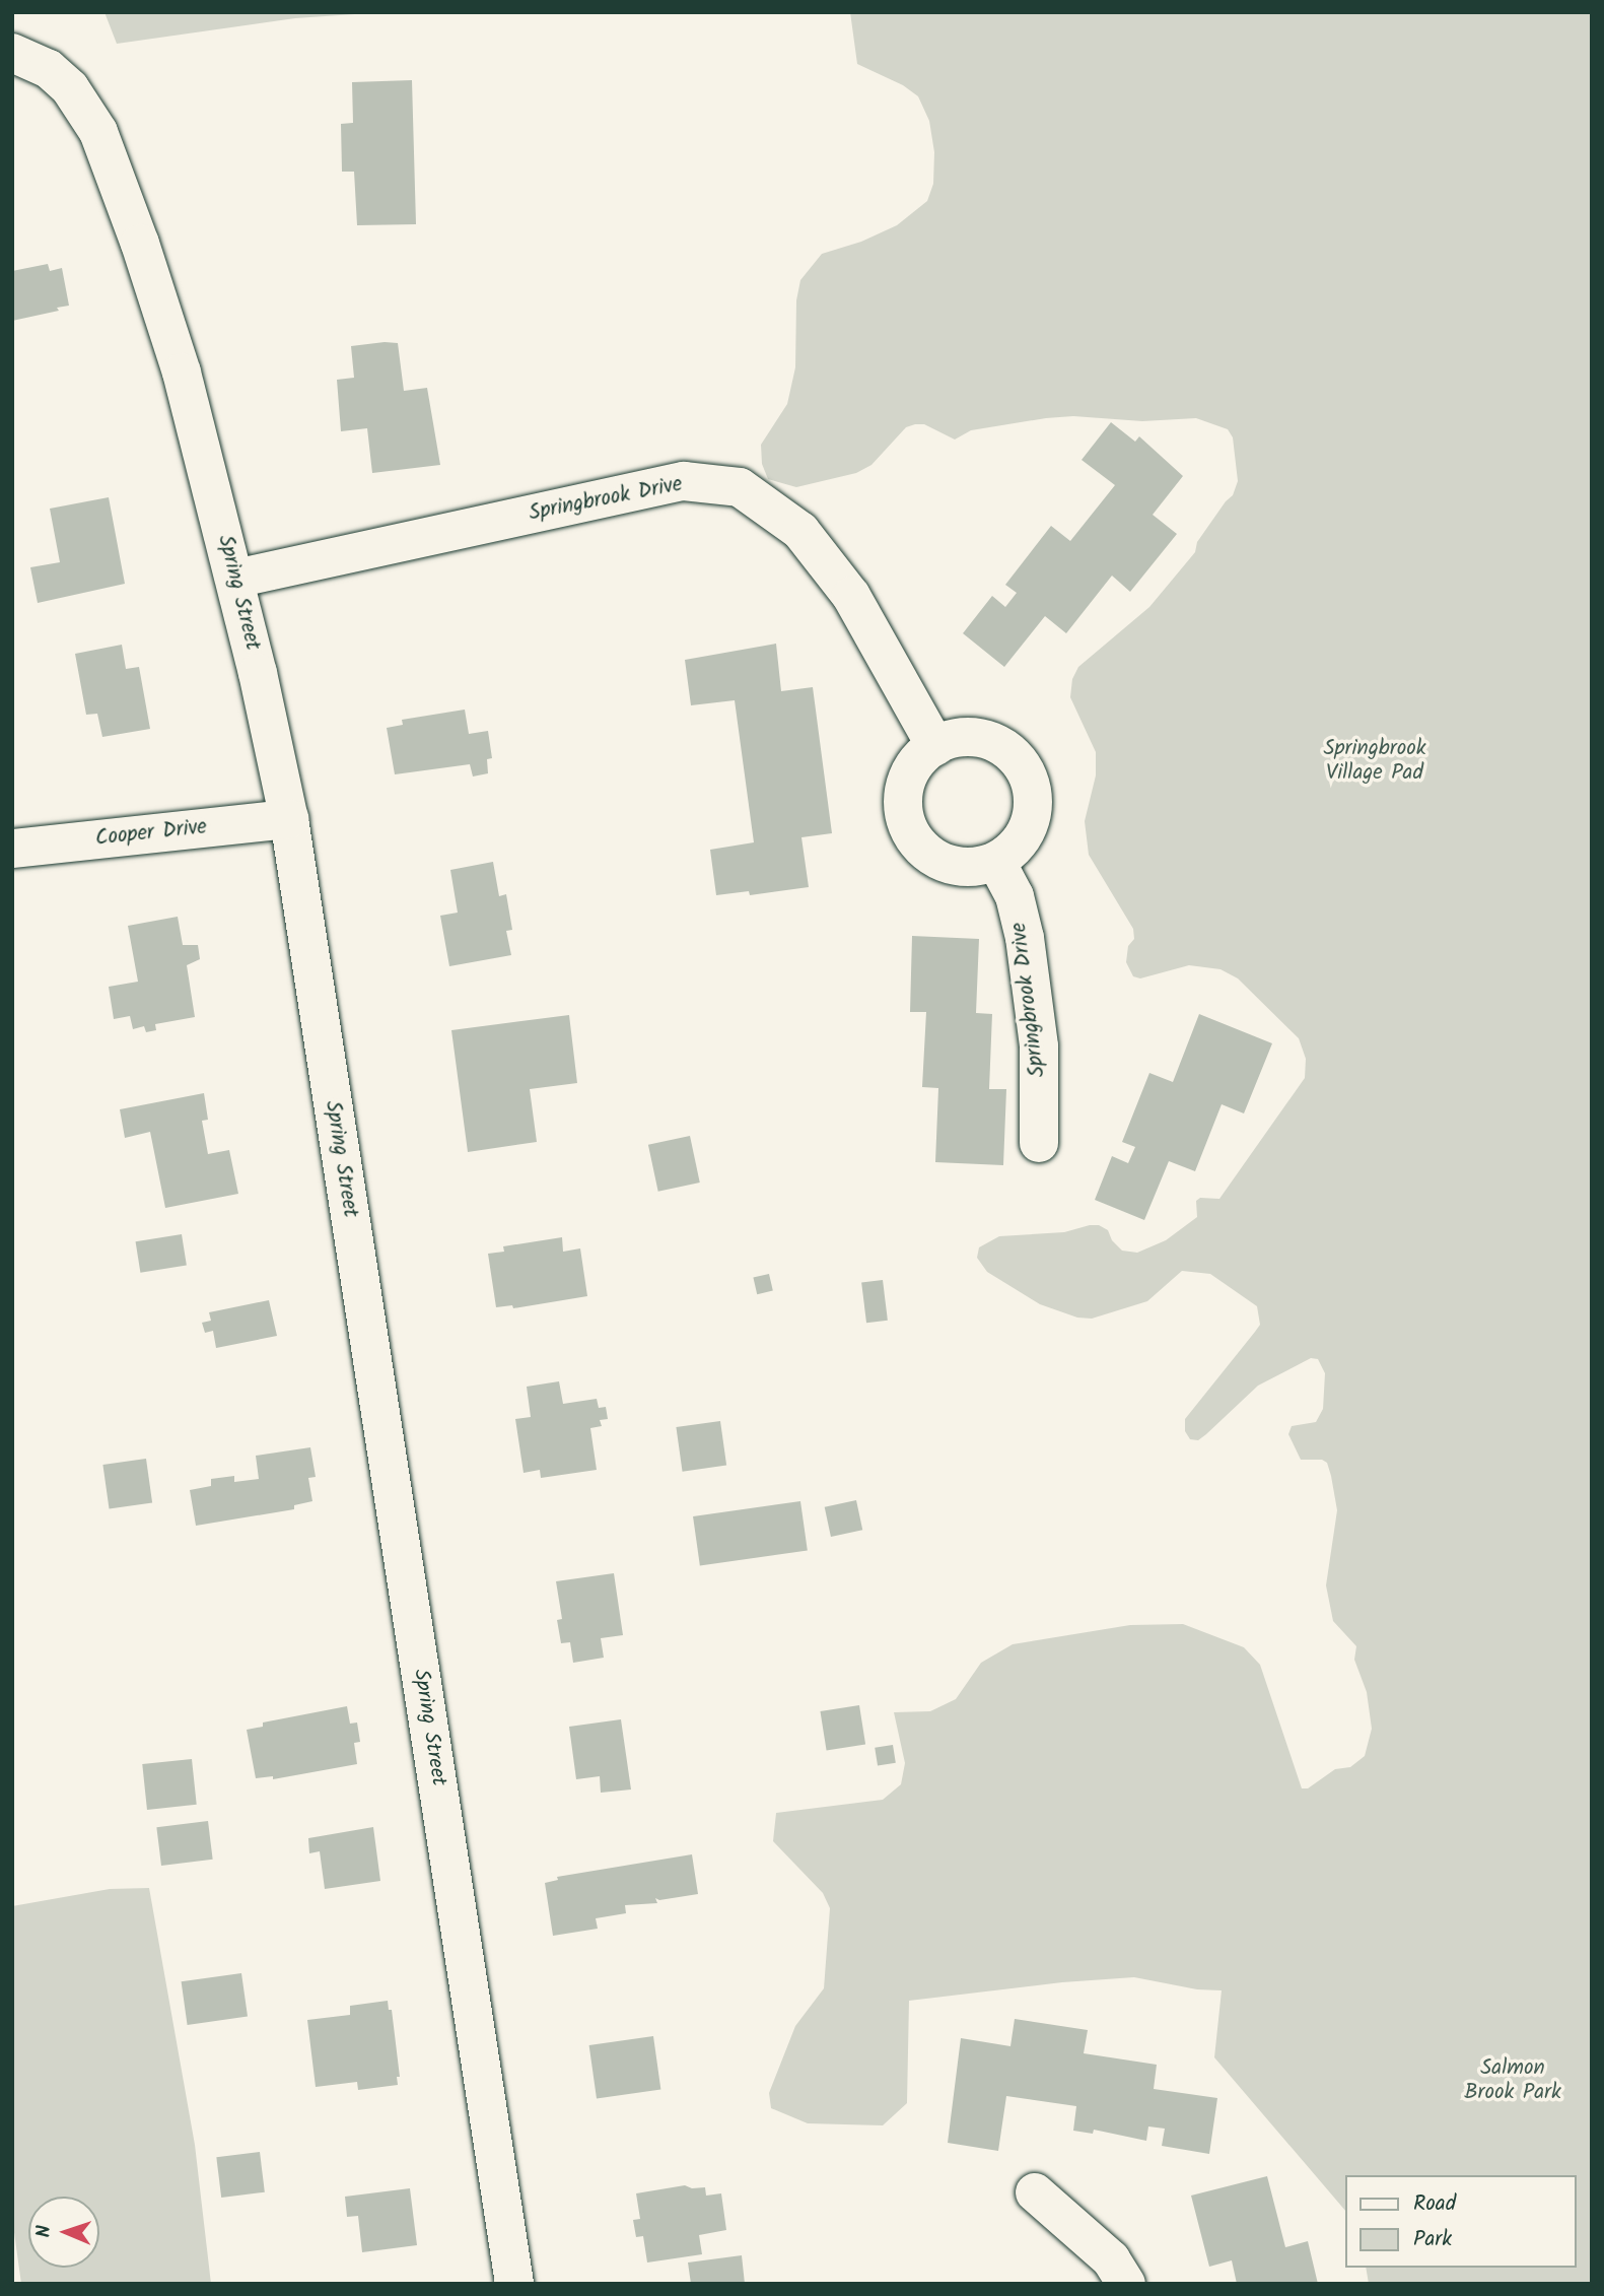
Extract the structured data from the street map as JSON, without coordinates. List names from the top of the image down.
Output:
{
  "streets": {
    "street": ["Springbrook Drive", "Spring Street", "Cooper Drive"]
  },
  "crossings": [
    ["Springbrook Drive", "Spring Street"],
    ["Spring Street", "Cooper Drive"]
  ],
  "parks": ["Springbrook Village Pad", "Salmon Brook Park"],
  "legend": ["Road", "Park"],
  "north": "left"
}
